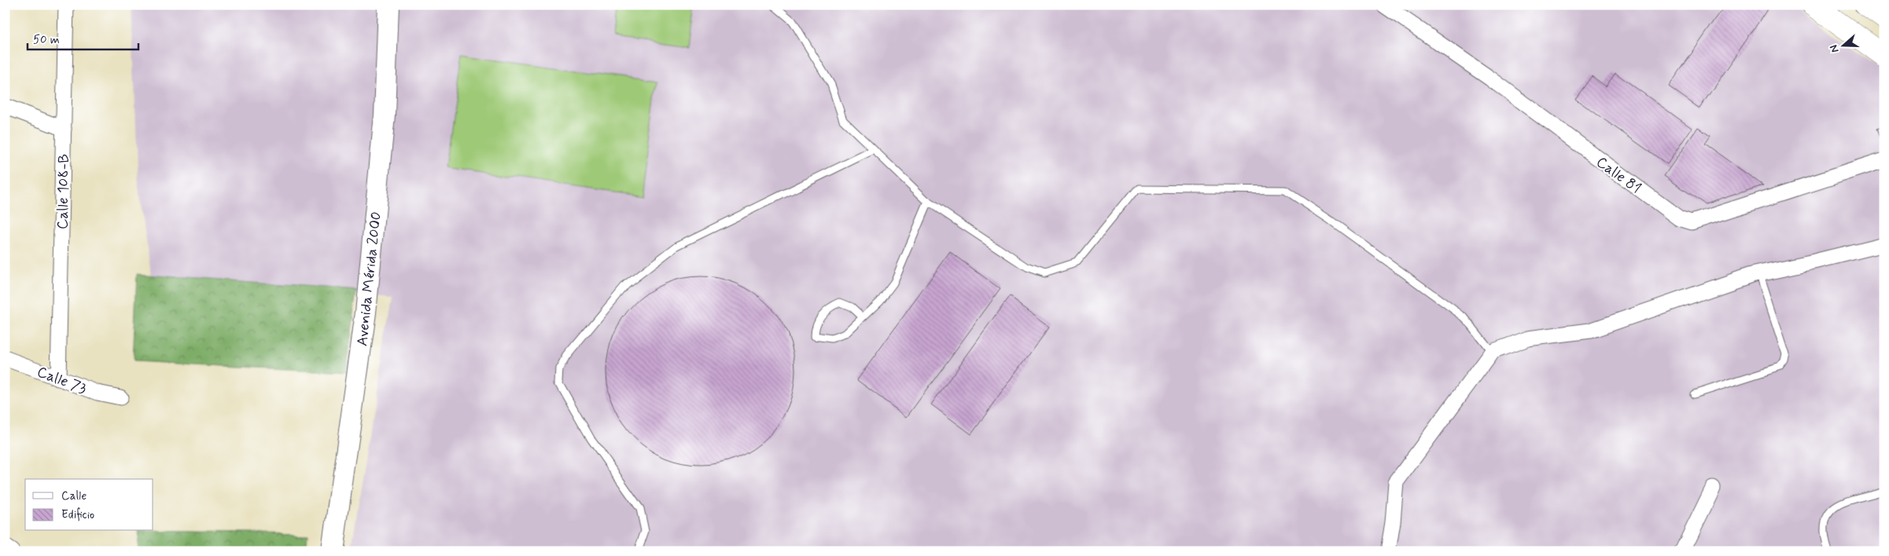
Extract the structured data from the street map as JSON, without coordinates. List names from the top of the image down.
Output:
{
  "streets": {
    "main road": ["Avenida Mérida 2000"],
    "street": ["Calle 81", "Calle 108-B", "Calle 73"]
  },
  "crossings": [
    ["Calle 108-B", "Calle 73"]
  ],
  "legend": ["Calle", "Edificio"],
  "scale_bar": "50 m",
  "north": "left"
}
